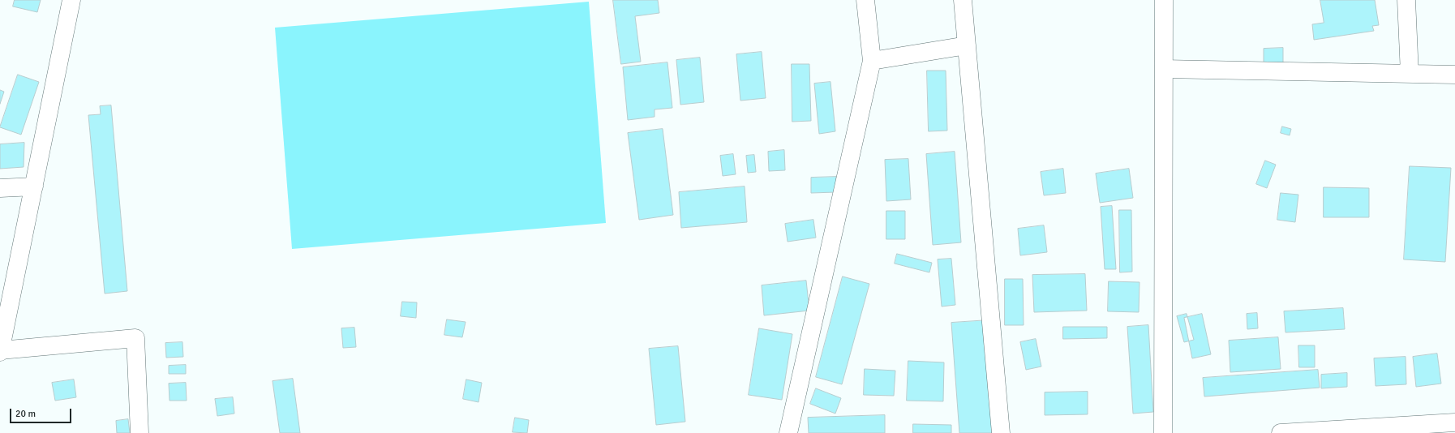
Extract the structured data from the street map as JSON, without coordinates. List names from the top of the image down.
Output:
{
  "scale_bar": "20 m"
}
